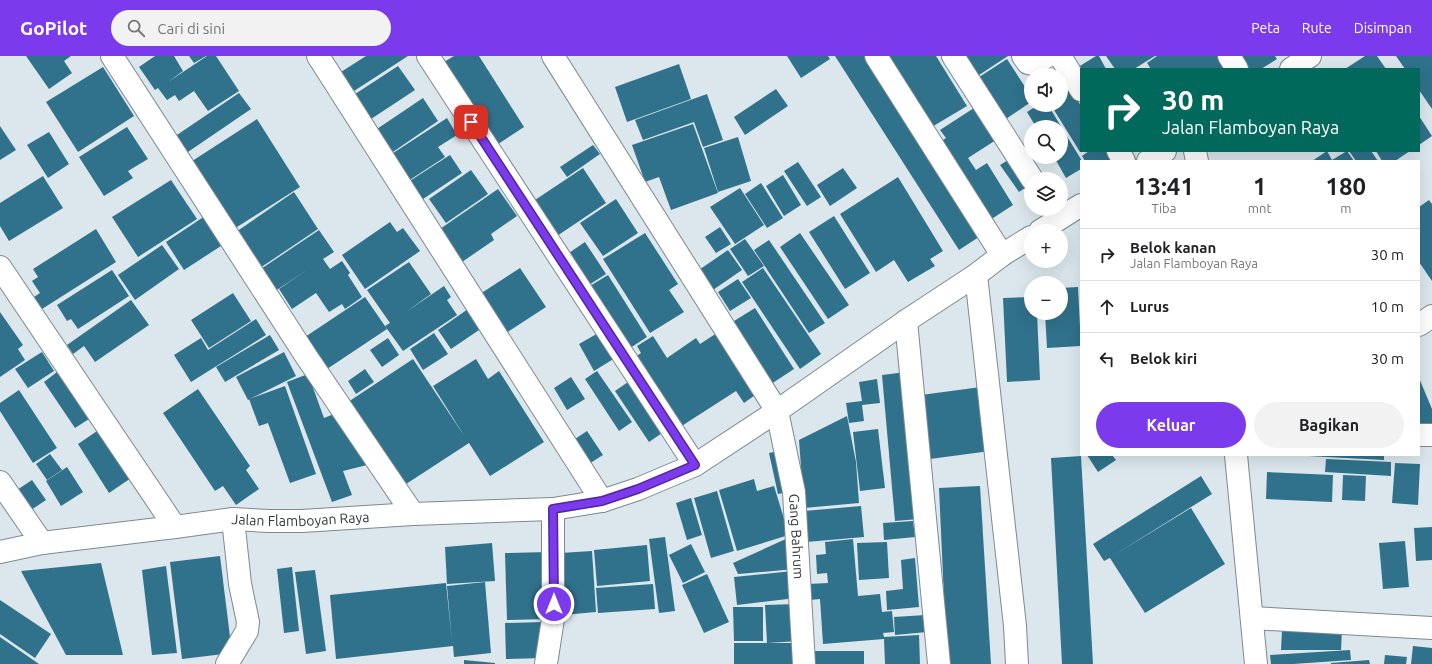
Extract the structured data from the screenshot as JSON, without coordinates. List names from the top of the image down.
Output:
{
  "streets": {
    "street": ["Jalan Flamboyan Raya", "Gang Bahrum"]
  },
  "crossings": [
    ["Jalan Flamboyan Raya", "Gang Bahrum"]
  ],
  "page": {
    "header": "GoPilot",
    "search": "Cari di sini",
    "nav": ["Peta", "Rute", "Disimpan"],
    "map_buttons": ["+", "−"],
    "turn": ["30 m", "Jalan Flamboyan Raya"],
    "eta": [
      "13:41",
      "Tiba",
      "1",
      "mnt",
      "180",
      "m"
    ],
    "list": [
      {
        "name": "Belok kanan",
        "note": "Jalan Flamboyan Raya",
        "value": "30 m"
      },
      {
        "name": "Lurus",
        "value": "10 m"
      },
      {
        "name": "Belok kiri",
        "value": "30 m"
      }
    ],
    "buttons": ["Keluar", "Bagikan"]
  }
}
